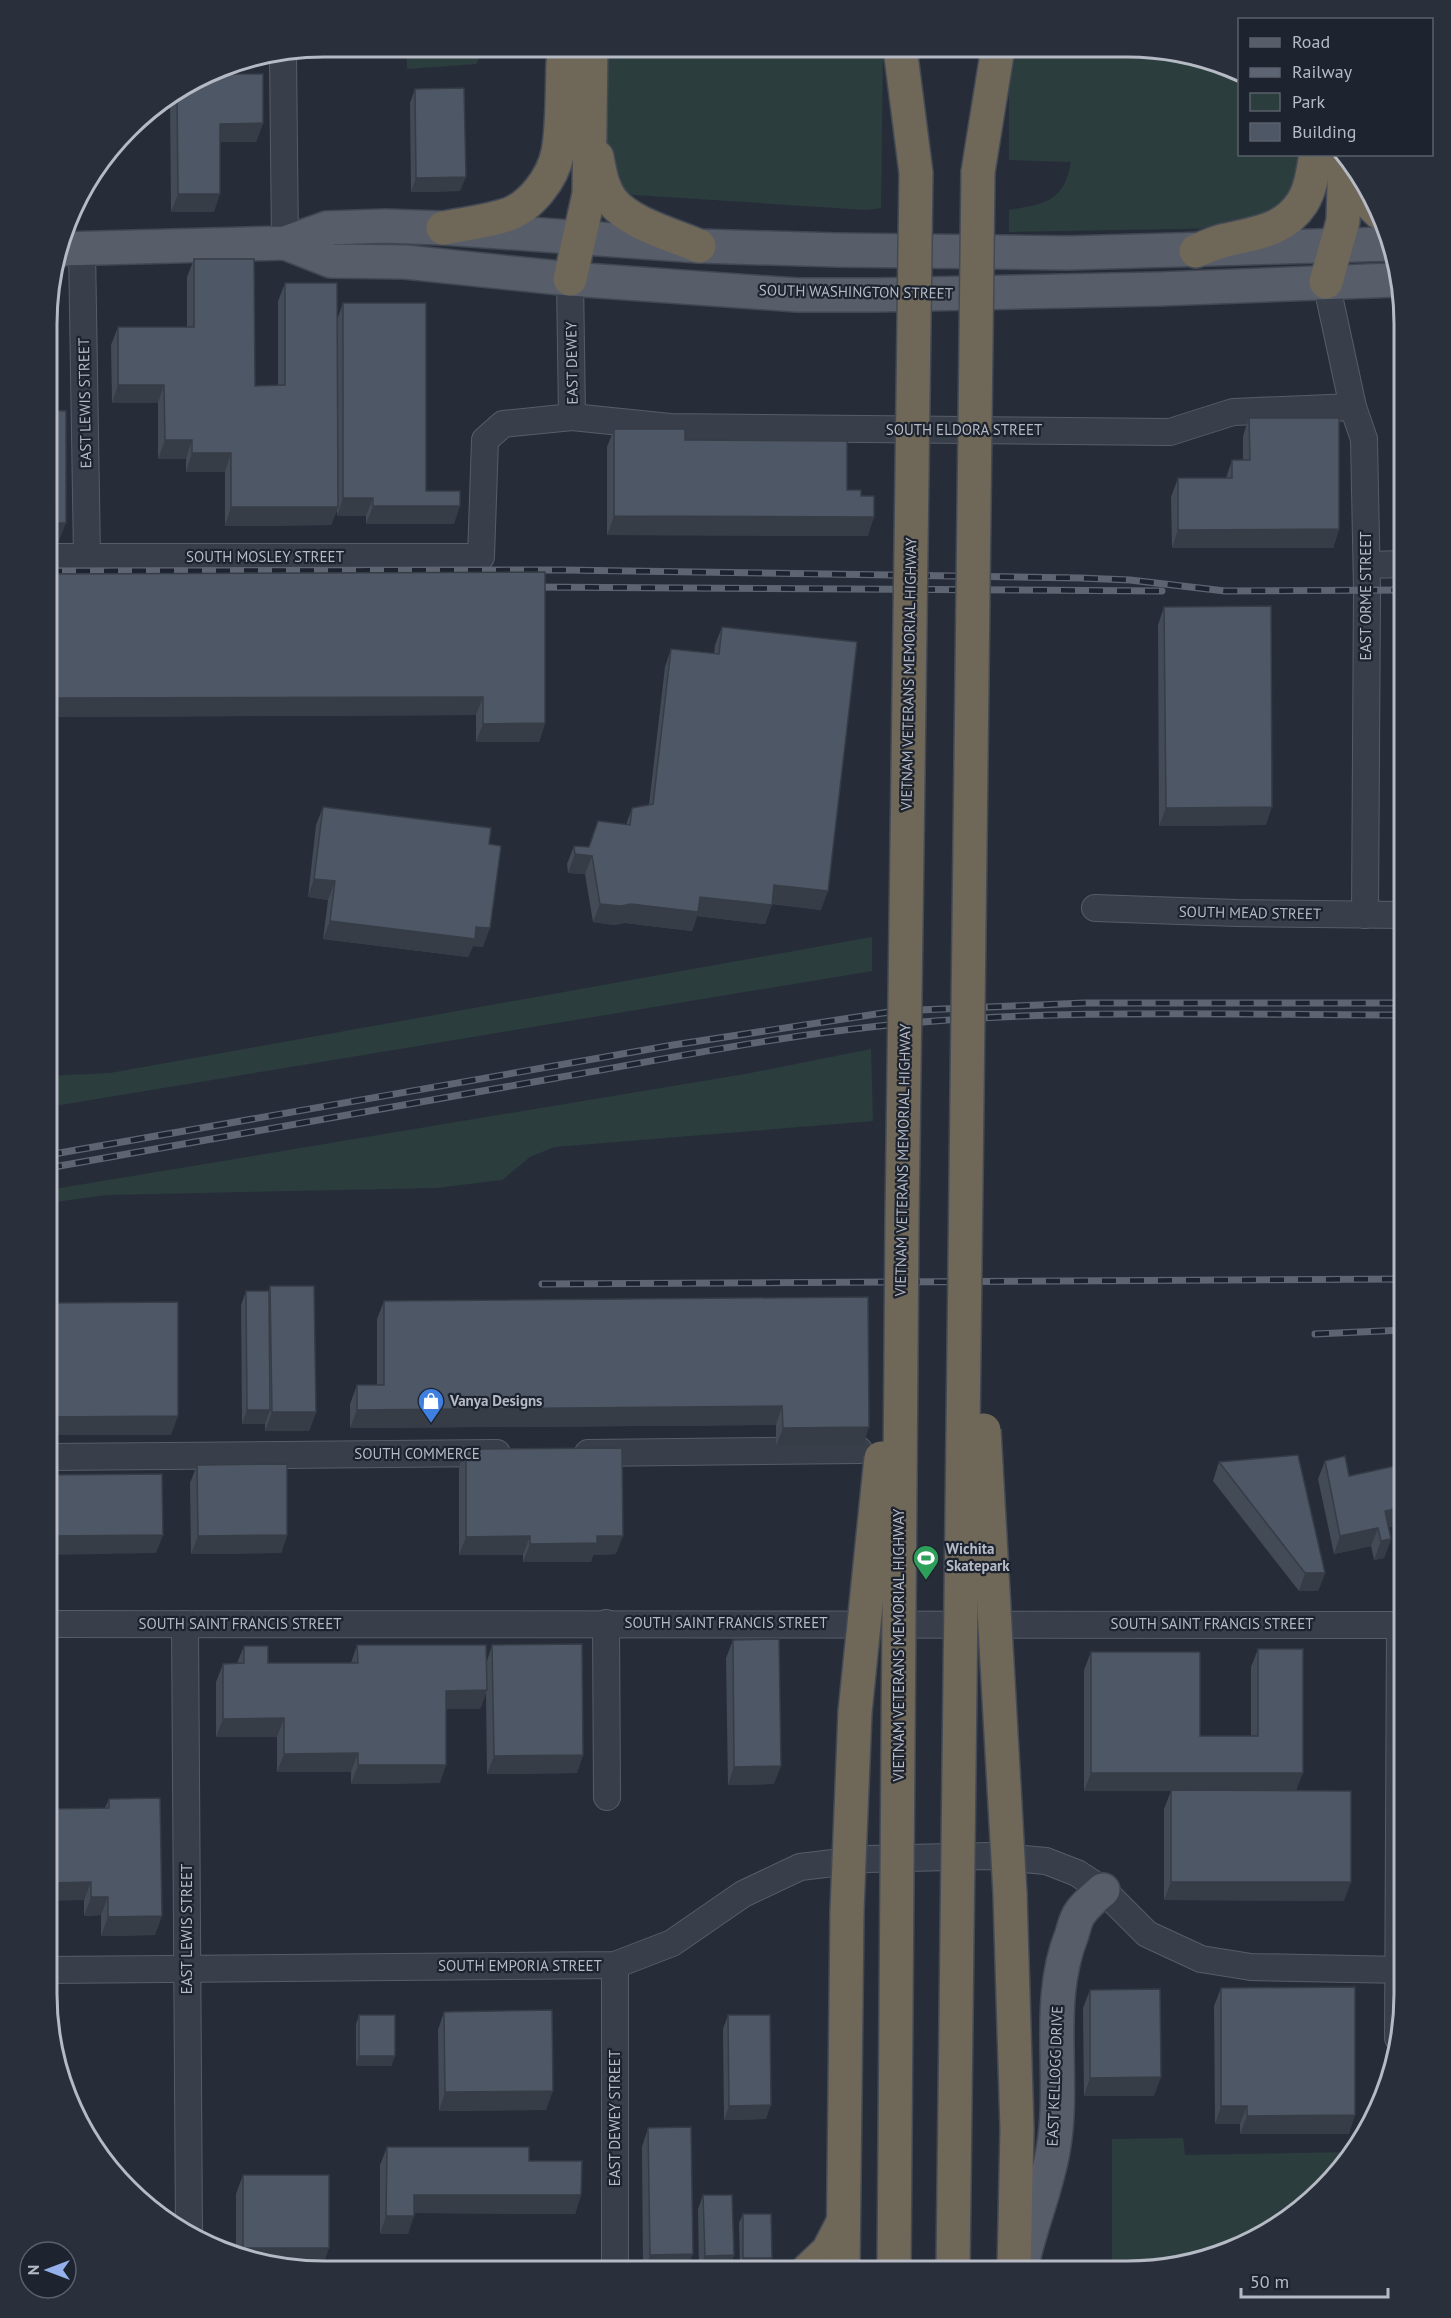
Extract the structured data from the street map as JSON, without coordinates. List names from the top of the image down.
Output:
{
  "streets": {
    "highway": ["VIETNAM VETERANS MEMORIAL HIGHWAY"],
    "main road": ["SOUTH WASHINGTON STREET", "EAST KELLOGG DRIVE"],
    "street": [
      "EAST DEWEY",
      "EAST LEWIS STREET",
      "SOUTH ELDORA STREET",
      "SOUTH MOSLEY STREET",
      "EAST ORME STREET",
      "SOUTH MEAD STREET",
      "SOUTH COMMERCE",
      "SOUTH SAINT FRANCIS STREET",
      "SOUTH EMPORIA STREET",
      "EAST DEWEY STREET"
    ]
  },
  "crossings": [
    ["SOUTH WASHINGTON STREET", "EAST DEWEY"],
    ["SOUTH WASHINGTON STREET", "EAST LEWIS STREET"],
    ["SOUTH WASHINGTON STREET", "EAST ORME STREET"],
    ["EAST DEWEY", "SOUTH ELDORA STREET"],
    ["EAST DEWEY", "SOUTH MOSLEY STREET"],
    ["EAST LEWIS STREET", "SOUTH MOSLEY STREET"],
    ["EAST LEWIS STREET", "SOUTH SAINT FRANCIS STREET"],
    ["EAST LEWIS STREET", "SOUTH EMPORIA STREET"],
    ["SOUTH ELDORA STREET", "EAST ORME STREET"],
    ["EAST ORME STREET", "SOUTH MEAD STREET"],
    ["SOUTH EMPORIA STREET", "EAST KELLOGG DRIVE"],
    ["SOUTH EMPORIA STREET", "EAST DEWEY STREET"]
  ],
  "places": {
    "shop": ["Vanya Designs"],
    "sports": ["Wichita Skatepark"]
  },
  "legend": [
    "Road",
    "Railway",
    "Park",
    "Building"
  ],
  "scale_bar": "50 m",
  "north": "left"
}
